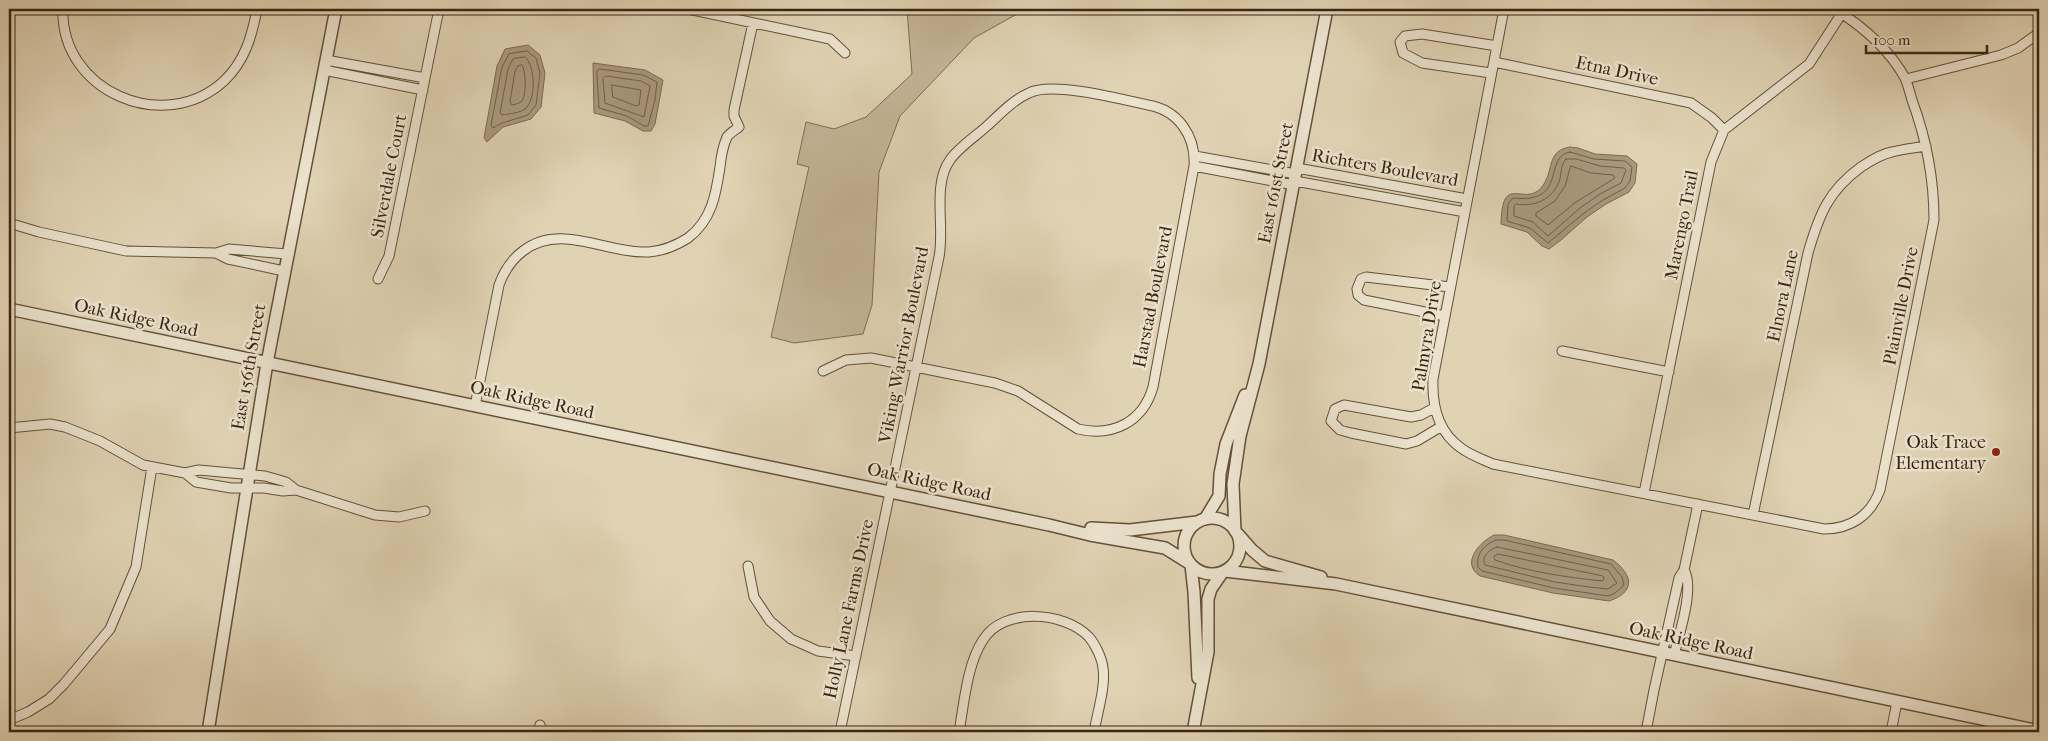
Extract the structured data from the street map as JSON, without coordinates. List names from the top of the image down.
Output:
{
  "streets": {
    "street": [
      "Etna Drive",
      "Richters Boulevard",
      "Silverdale Court",
      "East 161st Street",
      "Marengo Trail",
      "Elnora Lane",
      "Harstad Boulevard",
      "Plainville Drive",
      "Oak Ridge Road",
      "Palmyra Drive",
      "Viking Warrior Boulevard",
      "East 156th Street",
      "Holly Lane Farms Drive"
    ]
  },
  "crossings": [
    ["Etna Drive", "Marengo Trail"],
    ["Etna Drive", "Palmyra Drive"],
    ["Richters Boulevard", "East 161st Street"],
    ["Richters Boulevard", "Palmyra Drive"],
    ["East 161st Street", "Oak Ridge Road"],
    ["Marengo Trail", "Plainville Drive"],
    ["Marengo Trail", "Palmyra Drive"],
    ["Elnora Lane", "Plainville Drive"],
    ["Elnora Lane", "Palmyra Drive"],
    ["Harstad Boulevard", "Viking Warrior Boulevard"],
    ["Plainville Drive", "Palmyra Drive"],
    ["Oak Ridge Road", "Viking Warrior Boulevard"],
    ["Oak Ridge Road", "East 156th Street"],
    ["Oak Ridge Road", "Holly Lane Farms Drive"],
    ["Viking Warrior Boulevard", "Holly Lane Farms Drive"]
  ],
  "places": ["Oak Trace Elementary"],
  "scale_bar": "100 m"
}
